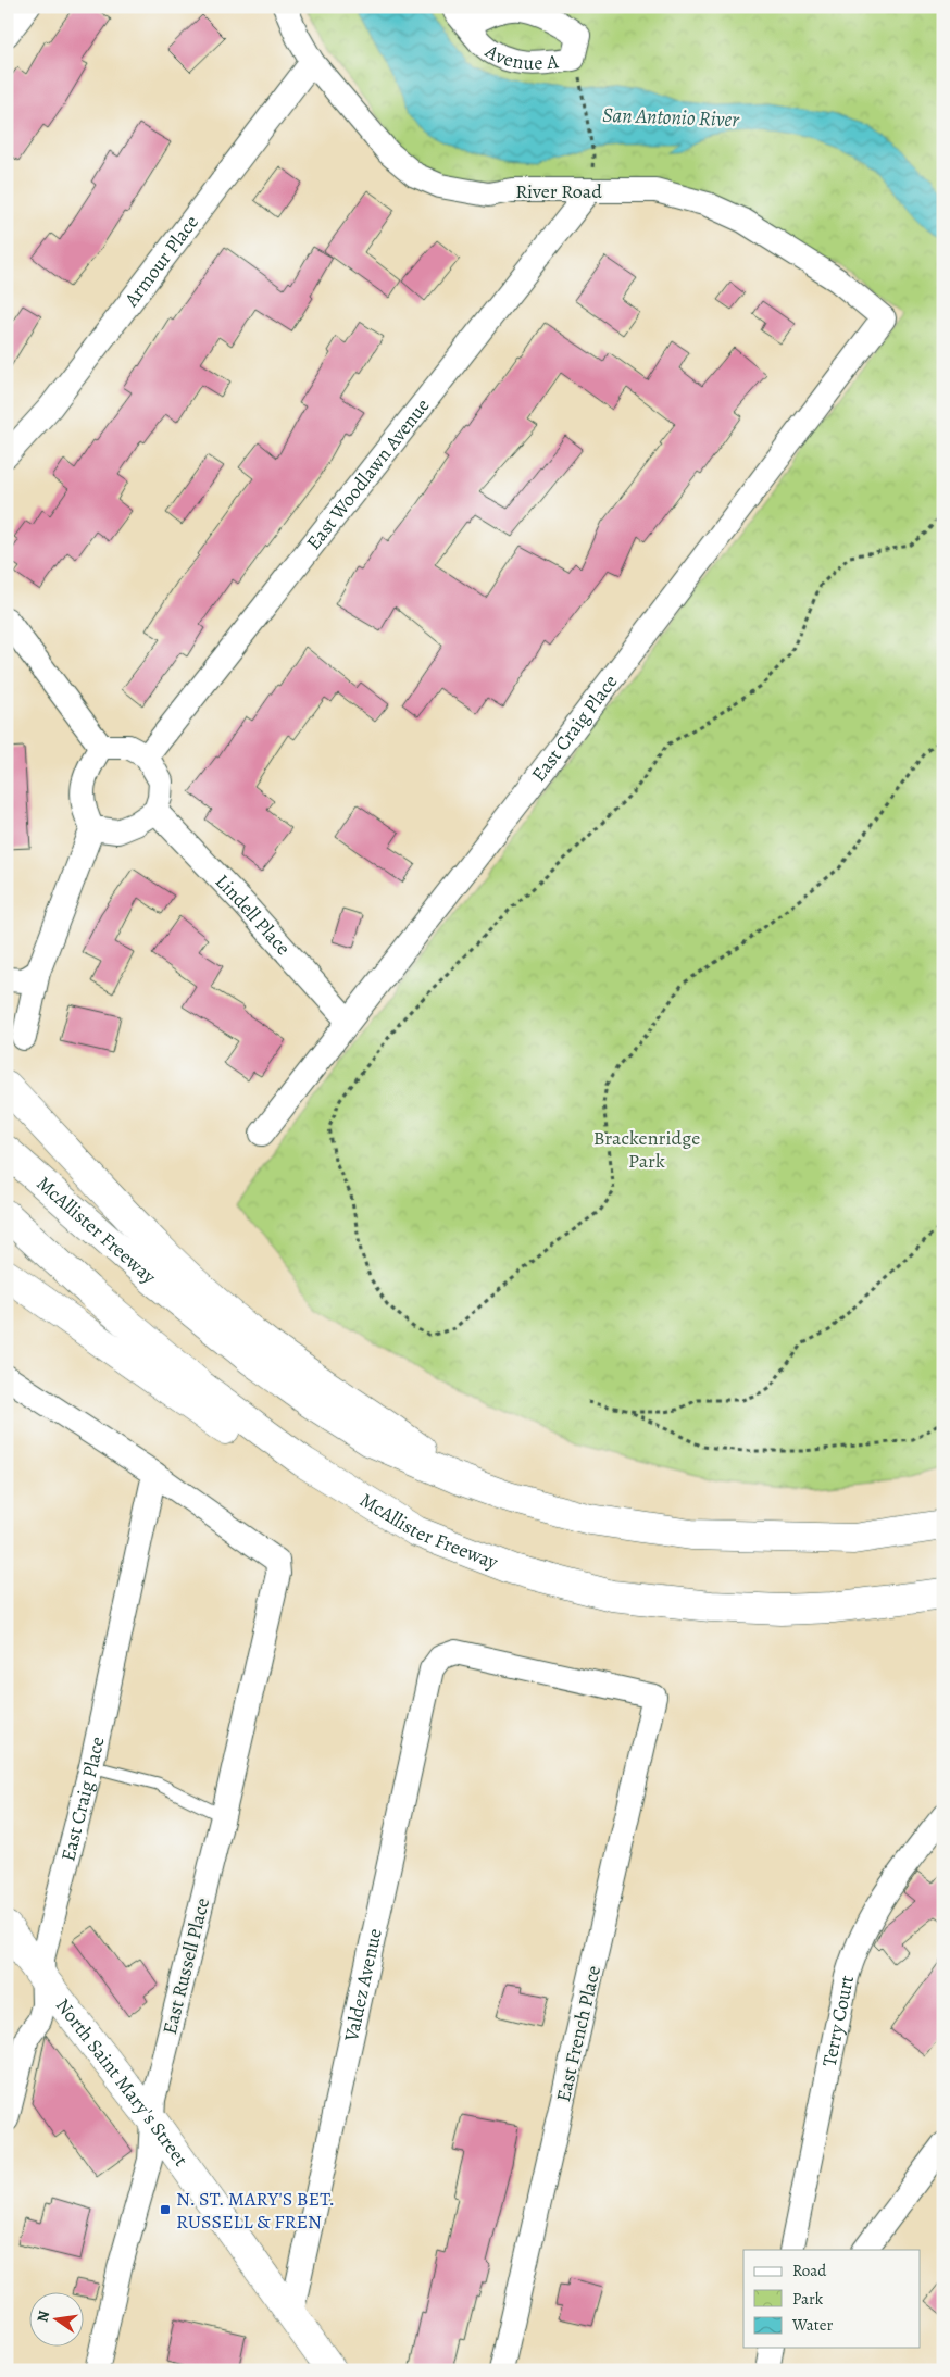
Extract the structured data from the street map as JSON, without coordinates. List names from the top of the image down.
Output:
{
  "streets": {
    "main road": ["McAllister Freeway", "North Saint Mary's Street"],
    "street": [
      "River Road",
      "Armour Place",
      "East Woodlawn Avenue",
      "East Craig Place",
      "Lindell Place",
      "East Russell Place",
      "Valdez Avenue",
      "Terry Court",
      "East French Place"
    ]
  },
  "crossings": [
    ["River Road", "Armour Place"],
    ["River Road", "East Woodlawn Avenue"],
    ["River Road", "East Craig Place"],
    ["East Woodlawn Avenue", "Lindell Place"],
    ["East Craig Place", "Lindell Place"],
    ["East Craig Place", "East Russell Place"],
    ["East Craig Place", "North Saint Mary's Street"],
    ["East Russell Place", "North Saint Mary's Street"],
    ["Valdez Avenue", "East French Place"],
    ["Valdez Avenue", "North Saint Mary's Street"]
  ],
  "water": ["San Antonio River"],
  "parks": ["Brackenridge Park"],
  "places": {
    "transit": ["N. ST. MARY'S BET. RUSSELL & FREN"]
  },
  "legend": ["Road", "Park", "Water"],
  "north": "left"
}
